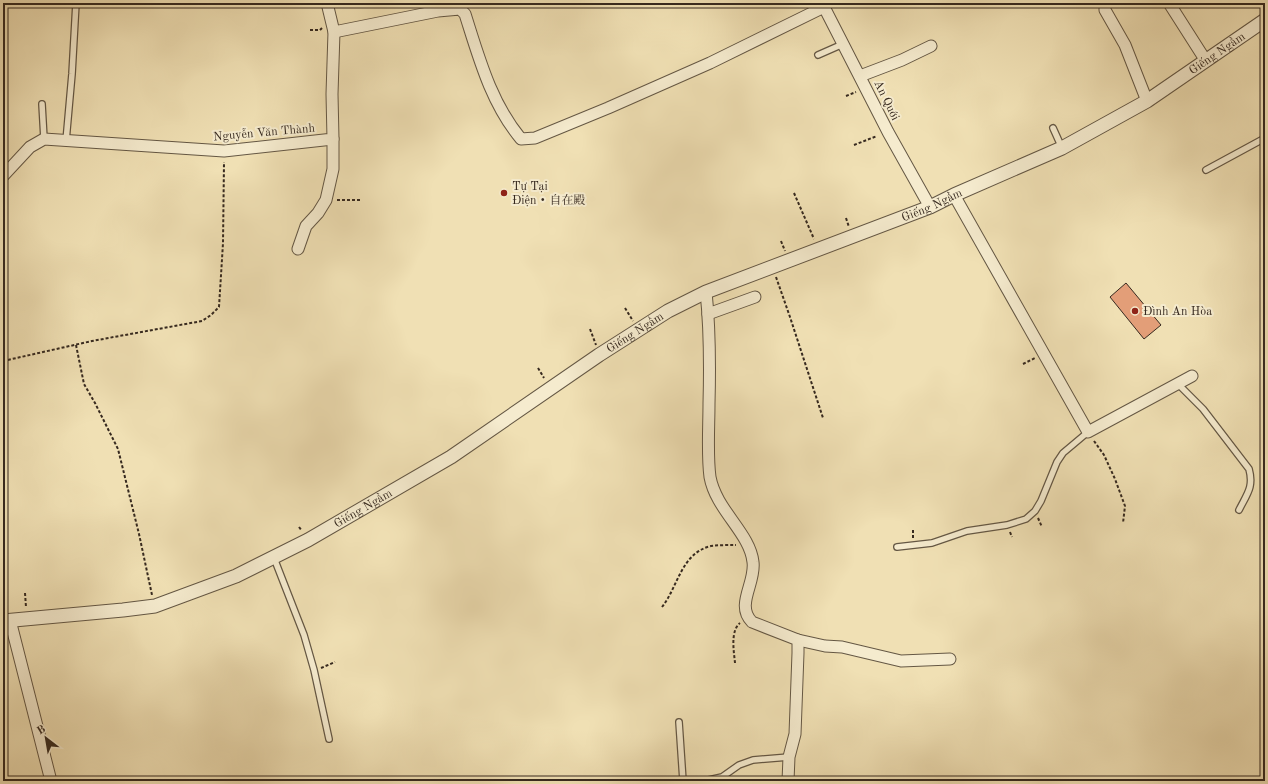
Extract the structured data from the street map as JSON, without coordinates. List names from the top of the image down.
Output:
{
  "streets": {
    "street": ["Giếng Ngầm", "An Quới", "Nguyễn Văn Thành"]
  },
  "crossings": [
    ["Giếng Ngầm", "An Quới"]
  ],
  "places": ["Tự Tại Điện • 自在殿", "Đình An Hòa"],
  "north": "top left"
}
